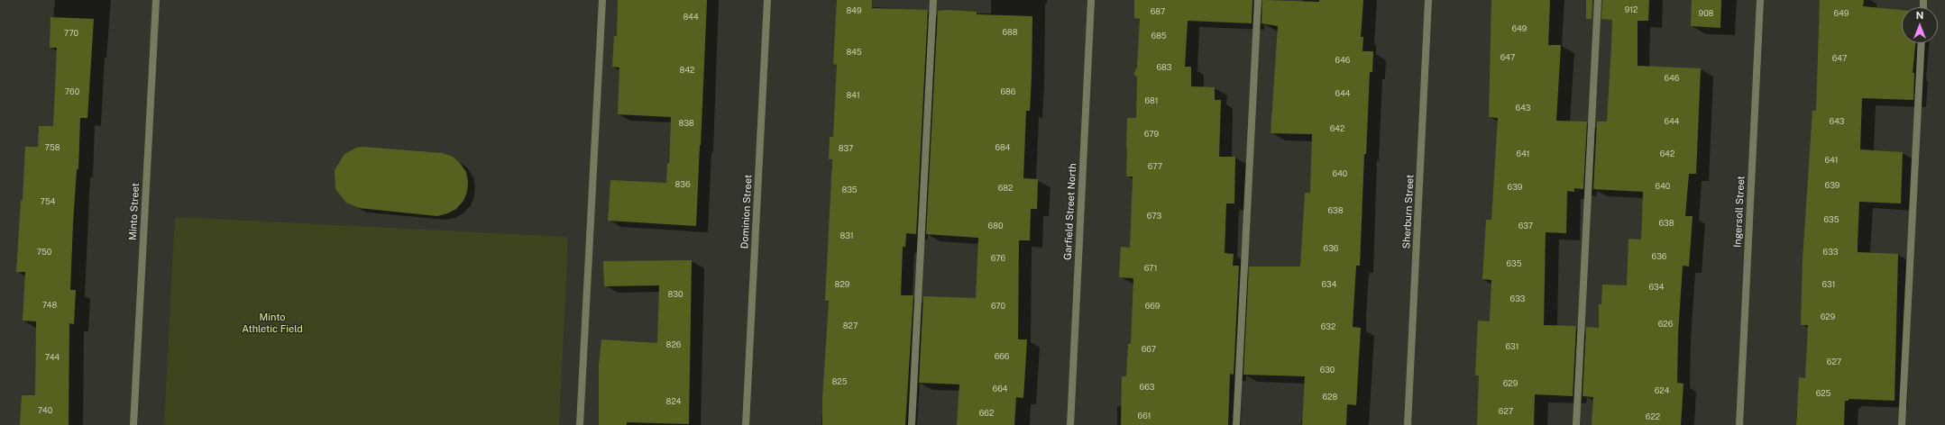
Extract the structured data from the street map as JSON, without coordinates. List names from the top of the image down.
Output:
{
  "streets": {
    "street": [
      "Minto Street",
      "Dominion Street",
      "Garfield Street North",
      "Sherburn Street",
      "Ingersoll Street"
    ]
  },
  "parks": ["Minto Athletic Field"],
  "house_numbers": [
    "912",
    "849",
    "687",
    "908",
    "649",
    "844",
    "649",
    "688",
    "770",
    "685",
    "845",
    "647",
    "647",
    "646",
    "683",
    "842",
    "646",
    "760",
    "686",
    "644",
    "841",
    "681",
    "643",
    "644",
    "643",
    "838",
    "642",
    "679",
    "758",
    "684",
    "837",
    "641",
    "642",
    "641",
    "677",
    "640",
    "836",
    "639",
    "640",
    "639",
    "682",
    "835",
    "754",
    "638",
    "673",
    "635",
    "638",
    "680",
    "637",
    "831",
    "636",
    "750",
    "633",
    "636",
    "676",
    "635",
    "671",
    "829",
    "634",
    "631",
    "634",
    "830",
    "633",
    "748",
    "670",
    "669",
    "629",
    "626",
    "827",
    "632",
    "826",
    "631",
    "667",
    "666",
    "744",
    "627",
    "630",
    "825",
    "629",
    "663",
    "664",
    "624",
    "625",
    "628",
    "824",
    "740",
    "627",
    "662",
    "661",
    "622"
  ],
  "north": "top"
}
